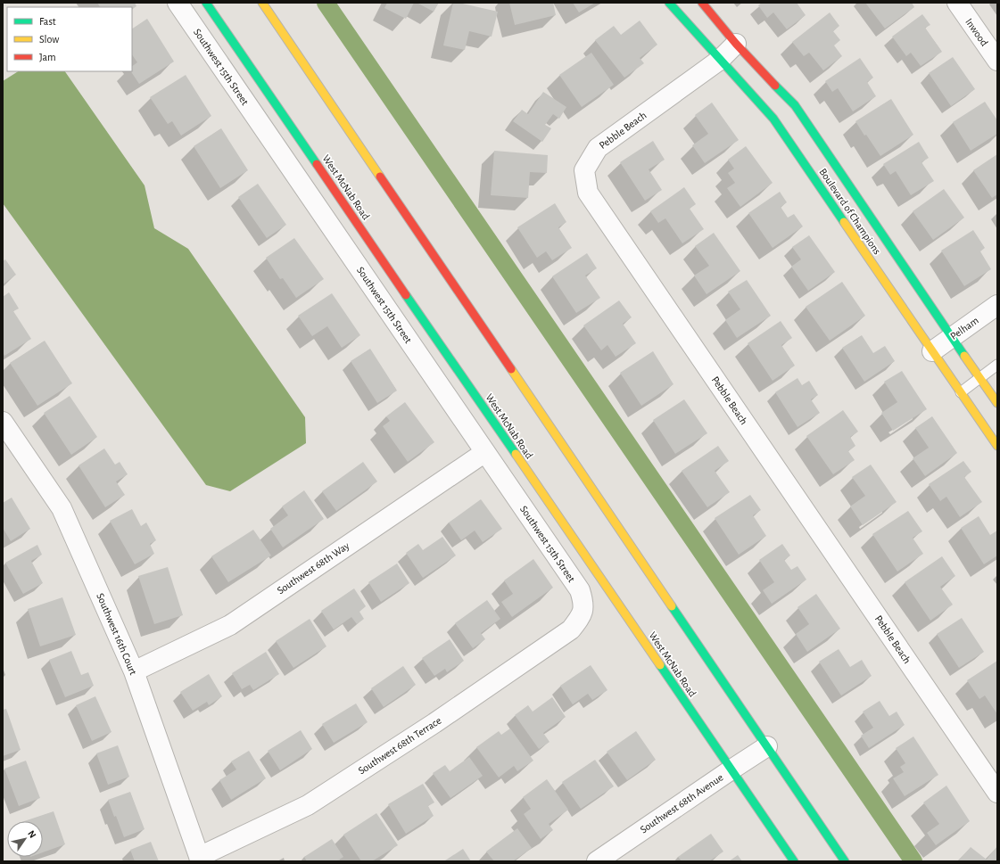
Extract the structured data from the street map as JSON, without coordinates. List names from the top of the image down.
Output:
{
  "streets": {
    "main road": ["West McNab Road", "Boulevard of Champions"],
    "street": [
      "Inwood",
      "Southwest 15th Street",
      "Pebble Beach",
      "Pelham",
      "Southwest 68th Way",
      "Southwest 16th Court",
      "Southwest 68th Terrace",
      "Southwest 68th Avenue"
    ]
  },
  "crossings": [
    ["Southwest 15th Street", "Southwest 68th Way"],
    ["Southwest 15th Street", "Southwest 68th Terrace"],
    ["Pebble Beach", "Boulevard of Champions"],
    ["West McNab Road", "Southwest 68th Avenue"],
    ["Boulevard of Champions", "Pelham"],
    ["Southwest 68th Way", "Southwest 16th Court"],
    ["Southwest 16th Court", "Southwest 68th Terrace"]
  ],
  "legend": ["Fast", "Slow", "Jam"],
  "north": "top right"
}
